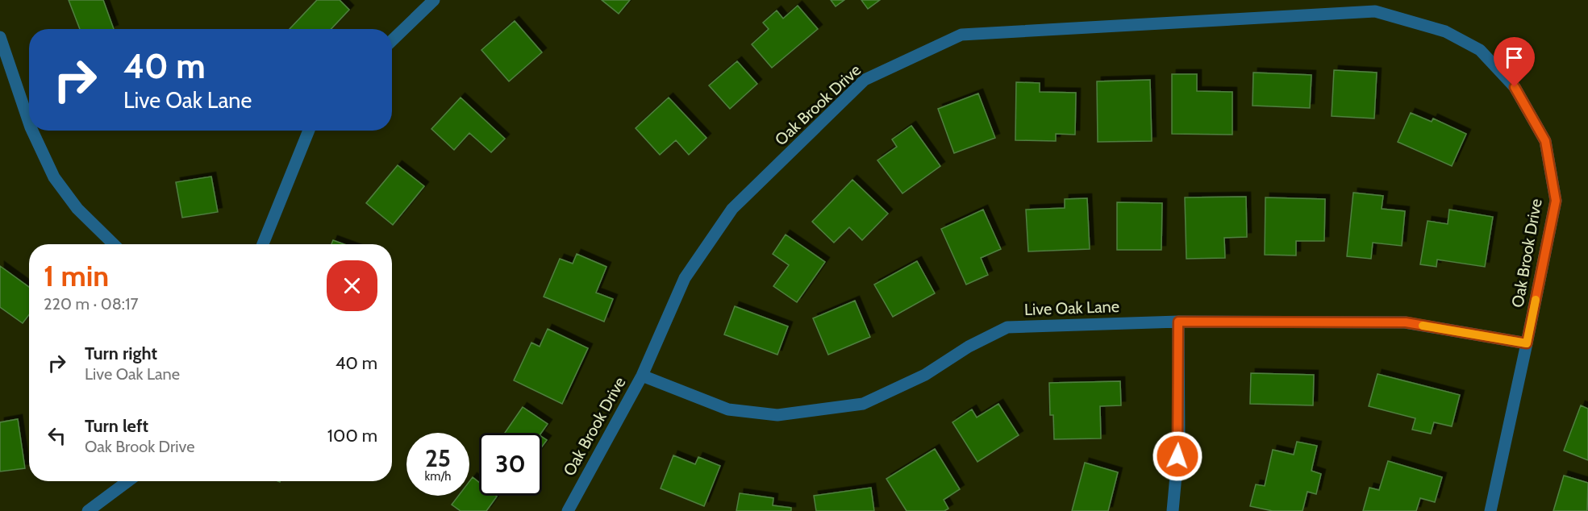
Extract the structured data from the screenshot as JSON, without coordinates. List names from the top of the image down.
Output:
{
  "streets": {
    "street": ["Oak Brook Drive", "Live Oak Lane"]
  },
  "crossings": [
    ["Oak Brook Drive", "Live Oak Lane"]
  ],
  "page": {
    "turn": ["40 m", "Live Oak Lane"],
    "heading": ["1 min", "220 m · 08:17"],
    "list": [
      {
        "name": "Turn right",
        "note": "Live Oak Lane",
        "value": "40 m"
      },
      {
        "name": "Turn left",
        "note": "Oak Brook Drive",
        "value": "100 m"
      }
    ],
    "speed": "25 km/h",
    "limit": "30"
  }
}
